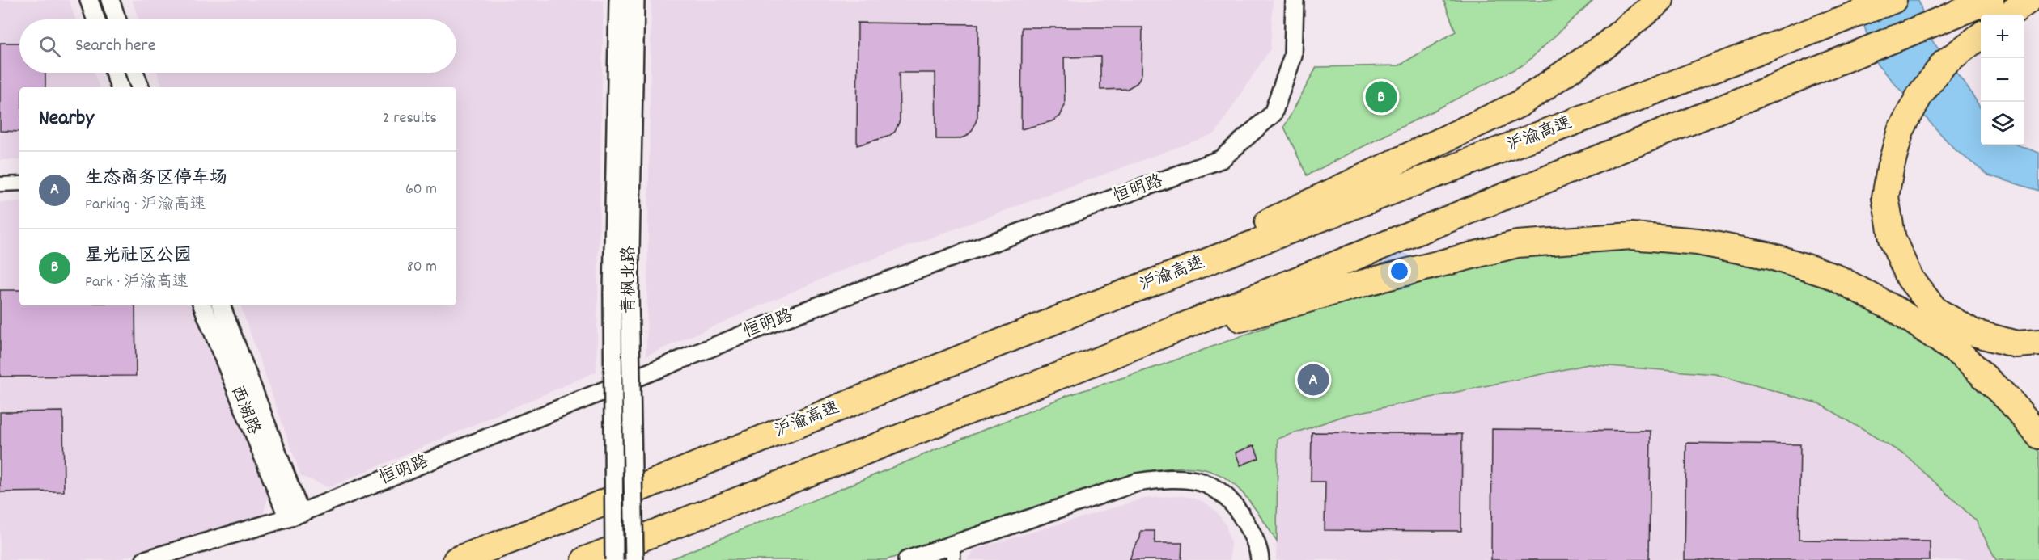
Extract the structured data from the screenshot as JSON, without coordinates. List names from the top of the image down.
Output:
{
  "streets": {
    "highway": ["沪渝高速"],
    "street": ["恒明路", "青枫北路", "西湖路"]
  },
  "crossings": [
    ["恒明路", "西湖路"]
  ],
  "page": {
    "map_buttons": ["+", "−"],
    "search": "Search here",
    "pins": ["B", "A"],
    "heading": ["Nearby", "2 results"],
    "list": [
      {
        "mark": "A",
        "name": "生态商务区停车场",
        "note": "Parking · 沪渝高速",
        "value": "60 m"
      },
      {
        "mark": "B",
        "name": "星光社区公园",
        "note": "Park · 沪渝高速",
        "value": "80 m"
      }
    ]
  }
}
